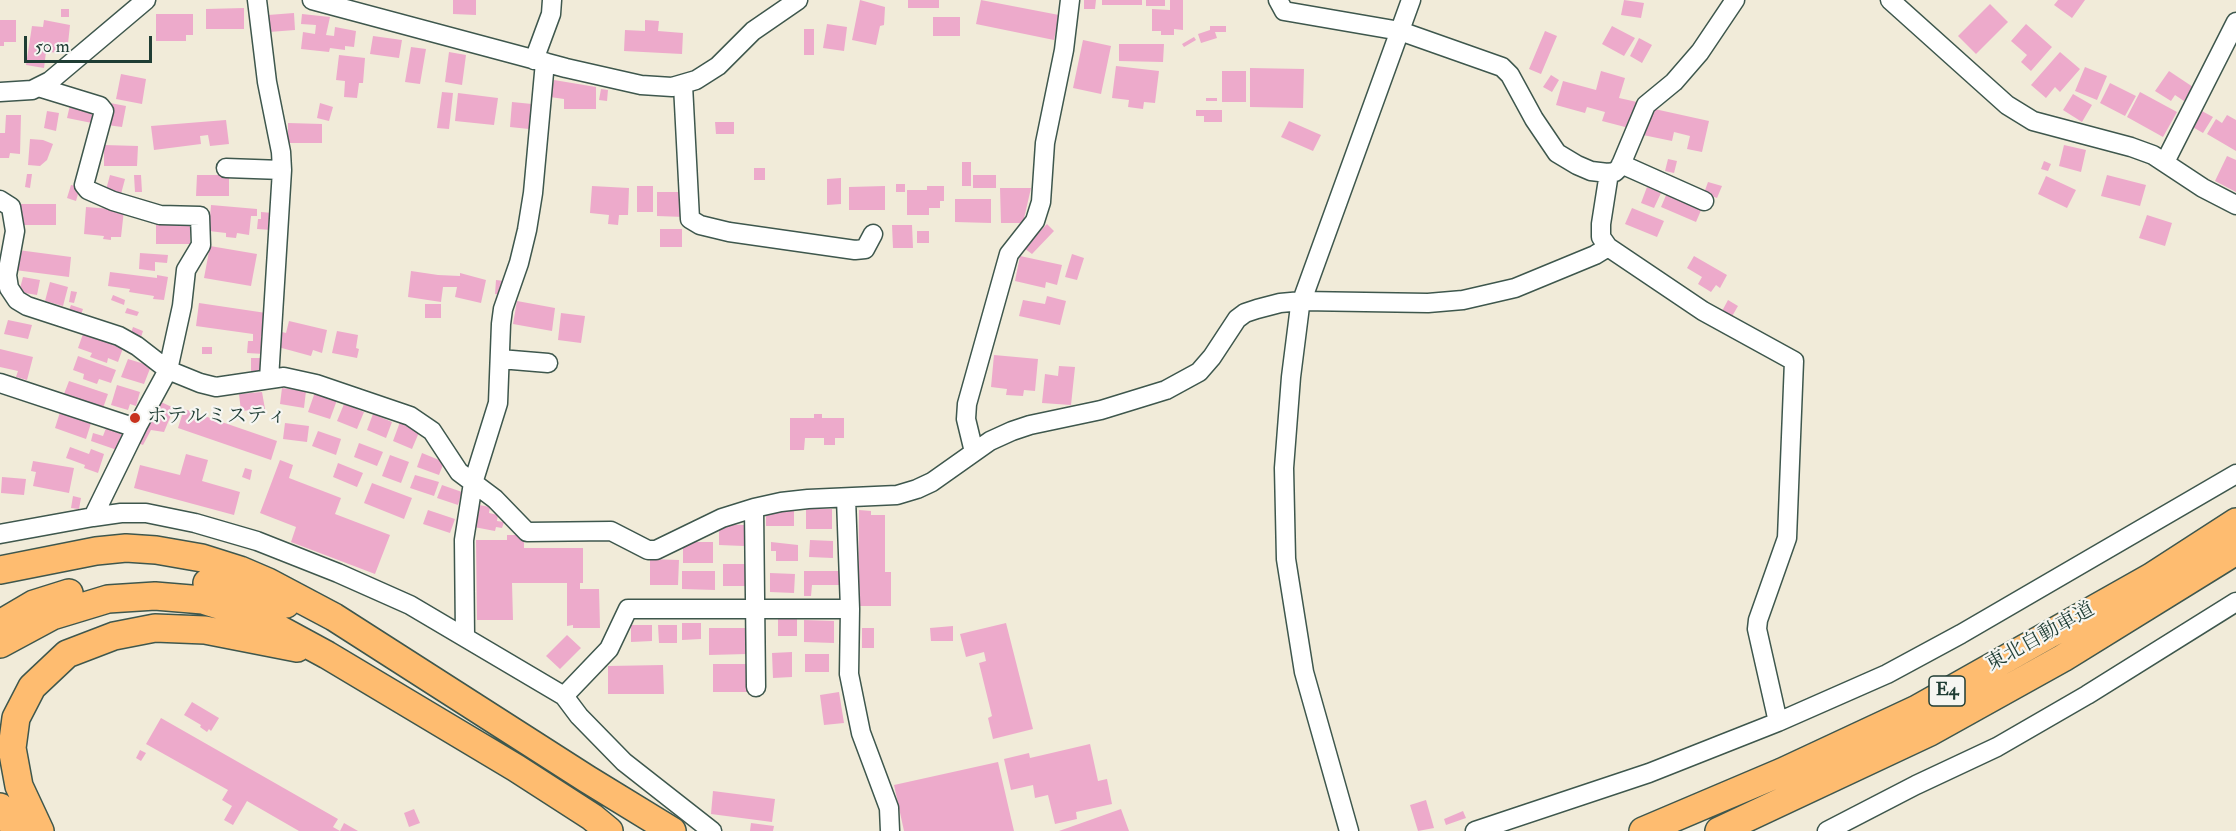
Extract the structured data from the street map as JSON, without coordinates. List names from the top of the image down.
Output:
{
  "streets": {
    "highway": ["東北自動車道", "E4"]
  },
  "places": ["ホテルミスティ"],
  "scale_bar": "50 m"
}
